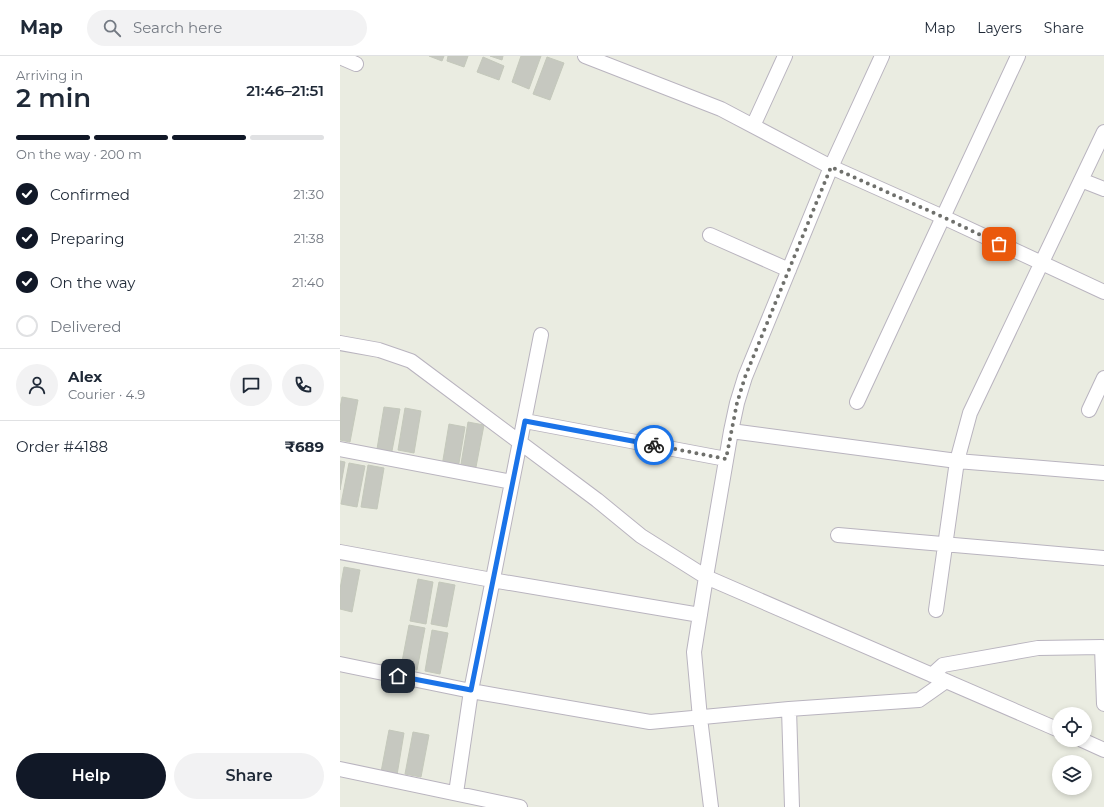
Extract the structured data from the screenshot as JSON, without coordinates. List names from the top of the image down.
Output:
{
  "page": {
    "header": "Map",
    "search": "Search here",
    "nav": ["Map", "Layers", "Share"],
    "heading": ["2 min", "Arriving in", "21:46–21:51"],
    "panel": [
      "Alex",
      "Courier · 4.9",
      "Order #4188",
      "₹689"
    ],
    "bar": "On the way · 200 m",
    "list": [
      ["Confirmed", "21:30"],
      ["Preparing", "21:38"],
      ["On the way", "21:40"],
      "Delivered"
    ],
    "buttons": ["Help", "Share"]
  }
}
